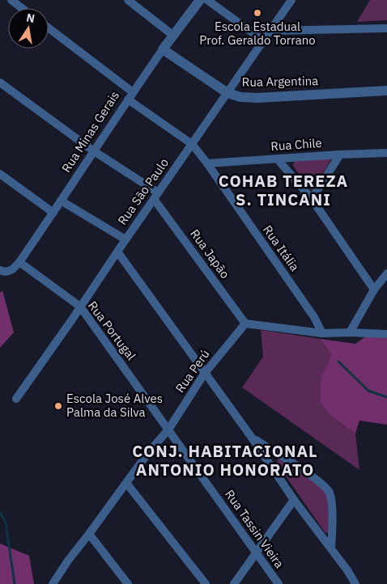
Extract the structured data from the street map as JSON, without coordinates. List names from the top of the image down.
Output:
{
  "streets": {
    "street": [
      "Rua Argentina",
      "Rua Minas Gerais",
      "Rua Chile",
      "Rua São Paulo",
      "Rua Itália",
      "Rua Japão",
      "Rua Portugal",
      "Rua Perú",
      "Rua Tassin Vieira"
    ]
  },
  "crossings": [
    ["Rua Argentina", "Rua Minas Gerais"],
    ["Rua Argentina", "Rua São Paulo"],
    ["Rua Minas Gerais", "Rua Itália"],
    ["Rua Minas Gerais", "Rua Japão"],
    ["Rua Minas Gerais", "Rua Portugal"],
    ["Rua Chile", "Rua Itália"],
    ["Rua São Paulo", "Rua Itália"],
    ["Rua São Paulo", "Rua Japão"],
    ["Rua São Paulo", "Rua Portugal"],
    ["Rua Japão", "Rua Perú"],
    ["Rua Portugal", "Rua Perú"],
    ["Rua Portugal", "Rua Tassin Vieira"],
    ["Rua Perú", "Rua Tassin Vieira"]
  ],
  "districts": ["COHAB TEREZA S. TINCANI", "CONJ. HABITACIONAL ANTONIO HONORATO"],
  "places": ["Escola Estadual Prof. Geraldo Torrano", "Escola José Alves Palma da Silva"],
  "north": "top"
}
